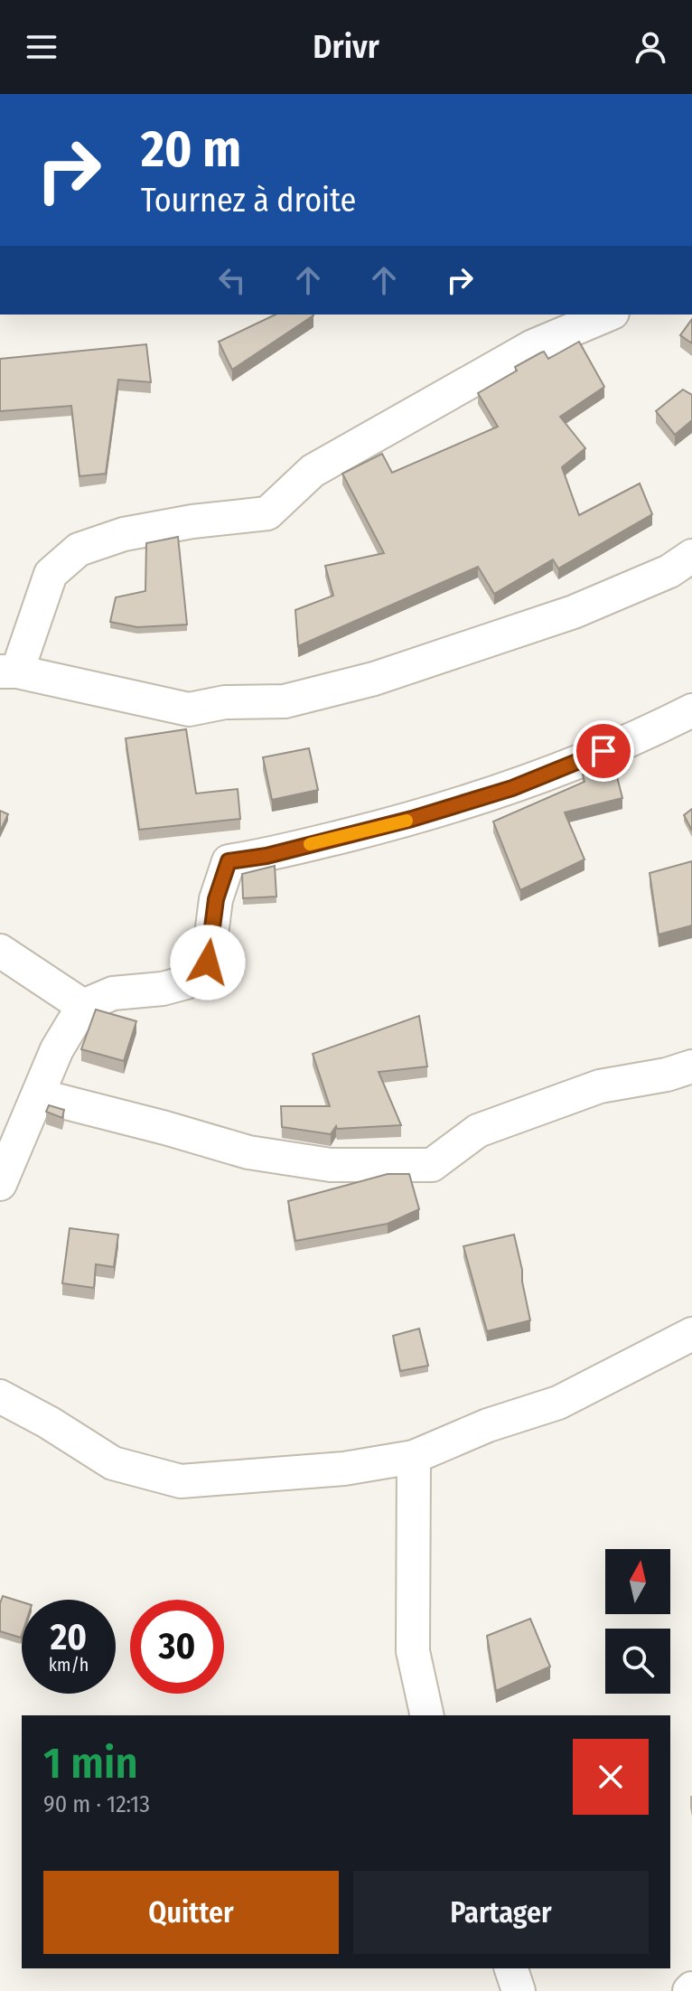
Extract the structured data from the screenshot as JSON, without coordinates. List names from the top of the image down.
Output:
{
  "north": "top",
  "page": {
    "header": "Drivr",
    "turn": ["20 m", "Tournez à droite"],
    "speed": "20 km/h",
    "limit": "30",
    "heading": ["1 min", "90 m · 12:13"],
    "buttons": ["Quitter", "Partager"]
  }
}
